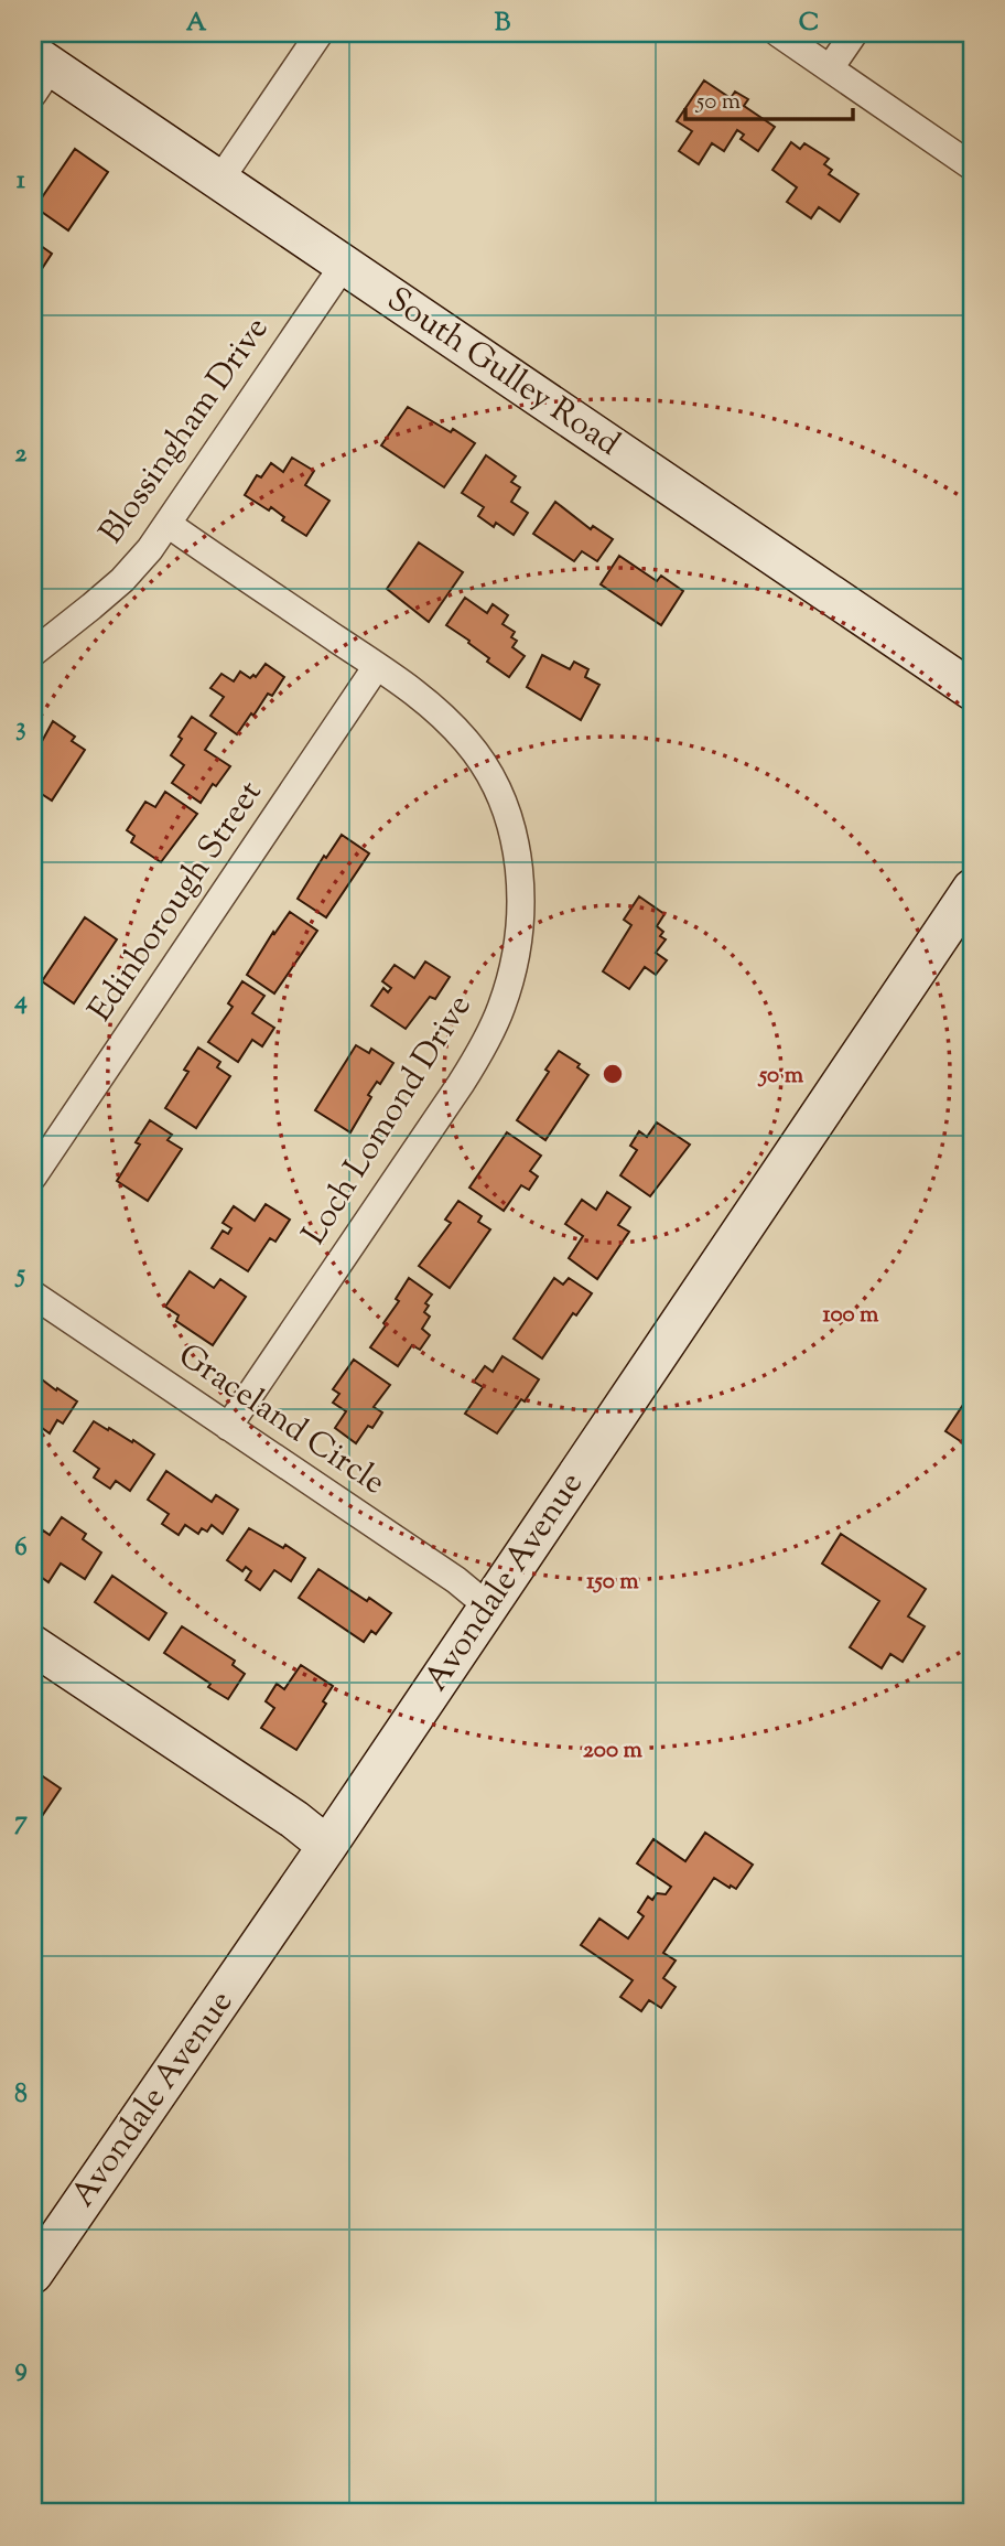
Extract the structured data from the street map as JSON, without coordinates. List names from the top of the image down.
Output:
{
  "streets": {
    "street": [
      "South Gulley Road",
      "Blossingham Drive",
      "Edinborough Street",
      "Loch Lomond Drive",
      "Graceland Circle",
      "Avondale Avenue"
    ]
  },
  "crossings": [
    ["South Gulley Road", "Blossingham Drive"],
    ["Blossingham Drive", "Loch Lomond Drive"],
    ["Edinborough Street", "Loch Lomond Drive"],
    ["Loch Lomond Drive", "Graceland Circle"],
    ["Graceland Circle", "Avondale Avenue"]
  ],
  "scale_bar": "50 m",
  "grid": {
    "columns": ["A", "B", "C"],
    "rows": [
      "1",
      "2",
      "3",
      "4",
      "5",
      "6",
      "7",
      "8",
      "9"
    ]
  },
  "rings": [
    "50 m",
    "100 m",
    "150 m",
    "200 m"
  ]
}
